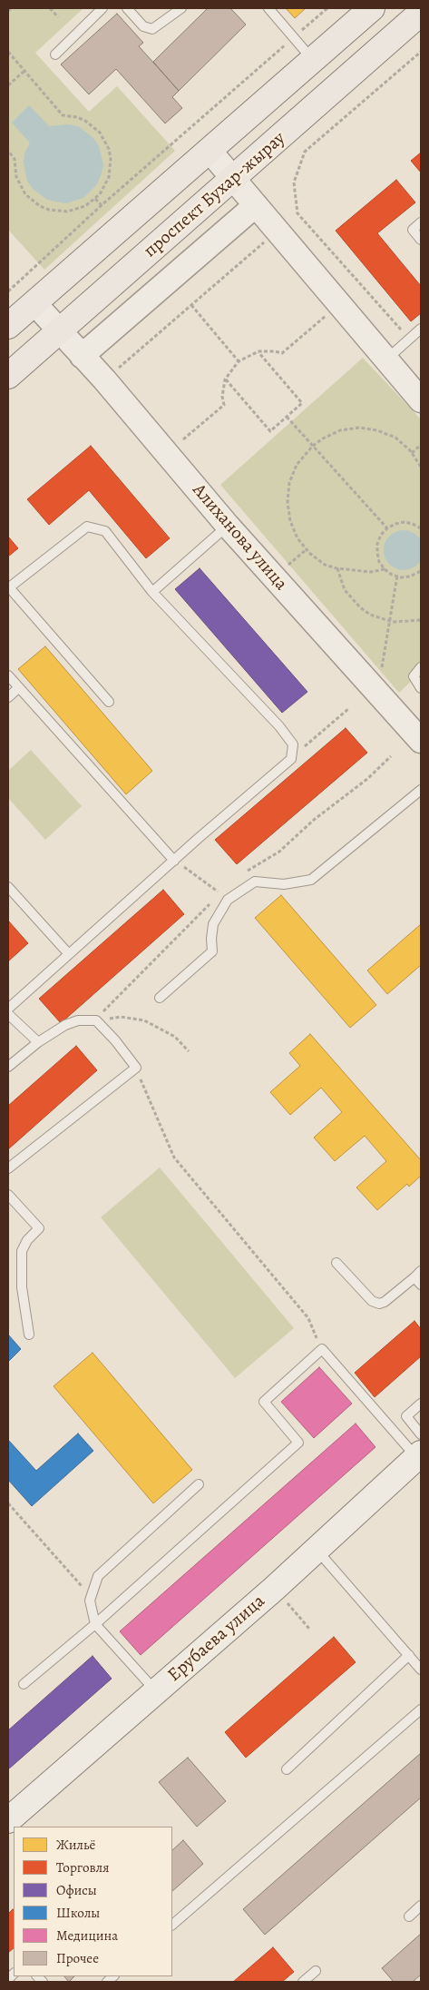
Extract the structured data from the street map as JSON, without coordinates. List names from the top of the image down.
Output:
{
  "streets": {
    "main road": ["проспект Бухар-жырау", "Ерубаева улица"],
    "street": ["Алиханова улица"]
  },
  "crossings": [
    ["проспект Бухар-жырау", "Алиханова улица"]
  ],
  "legend": [
    "Жильё",
    "Торговля",
    "Офисы",
    "Школы",
    "Медицина",
    "Прочее"
  ]
}
